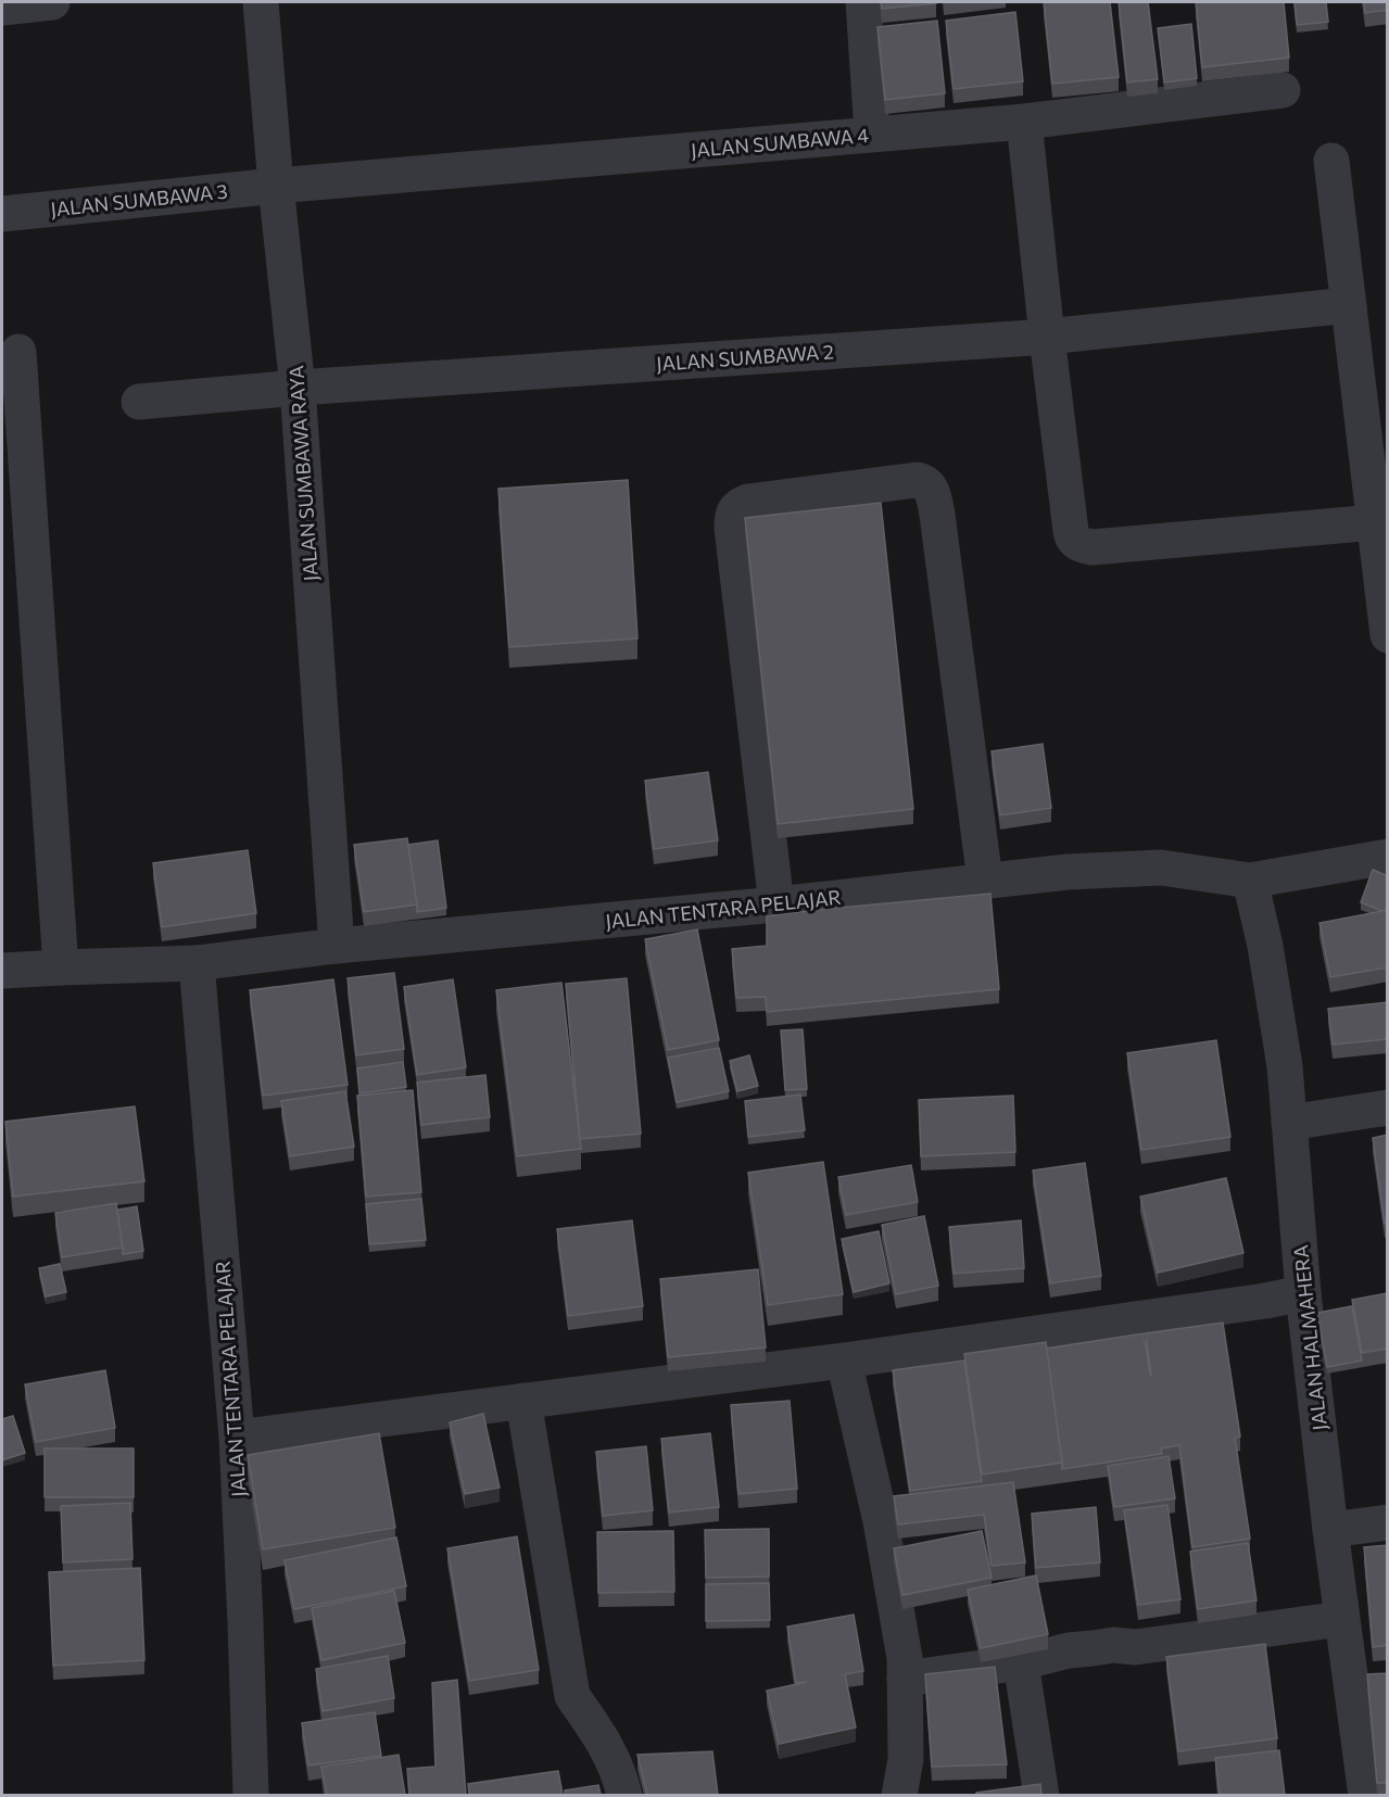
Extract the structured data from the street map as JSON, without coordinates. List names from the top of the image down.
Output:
{
  "streets": {
    "street": [
      "JALAN SUMBAWA 4",
      "JALAN SUMBAWA 3",
      "JALAN SUMBAWA 2",
      "JALAN SUMBAWA RAYA",
      "JALAN TENTARA PELAJAR",
      "JALAN HALMAHERA"
    ]
  },
  "crossings": [
    ["JALAN SUMBAWA 4", "JALAN SUMBAWA 3"],
    ["JALAN SUMBAWA 4", "JALAN SUMBAWA RAYA"],
    ["JALAN SUMBAWA 3", "JALAN SUMBAWA RAYA"],
    ["JALAN SUMBAWA 2", "JALAN SUMBAWA RAYA"],
    ["JALAN SUMBAWA RAYA", "JALAN TENTARA PELAJAR"],
    ["JALAN TENTARA PELAJAR", "JALAN HALMAHERA"]
  ]
}
